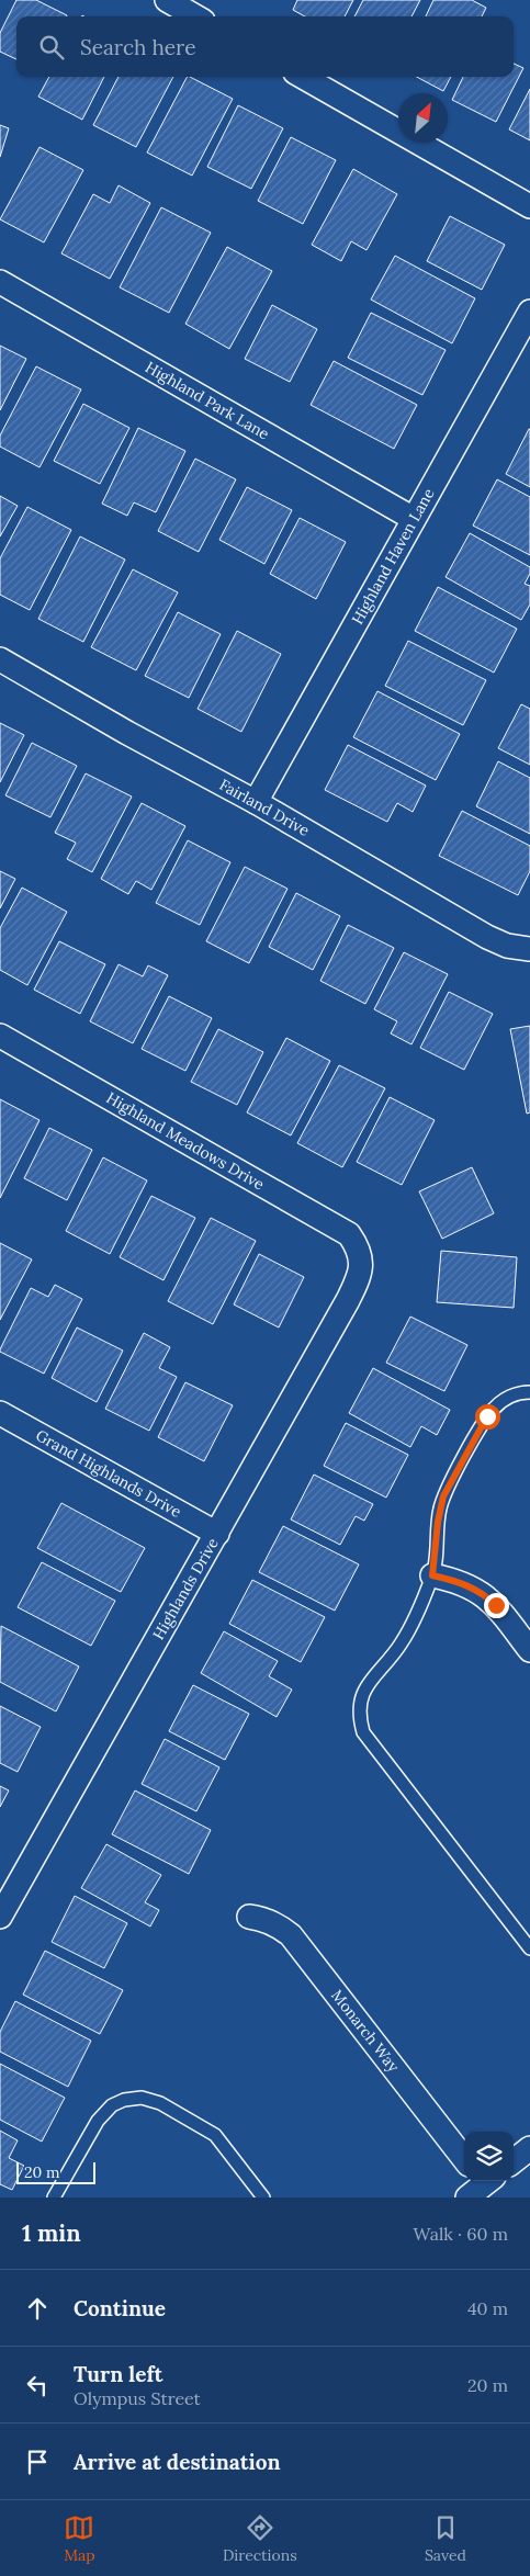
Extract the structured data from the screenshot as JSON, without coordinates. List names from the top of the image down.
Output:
{
  "streets": {
    "street": [
      "Highland Park Lane",
      "Highland Haven Lane",
      "Fairland Drive",
      "Highland Meadows Drive",
      "Grand Highlands Drive",
      "Highlands Drive",
      "Monarch Way"
    ]
  },
  "crossings": [
    ["Highland Park Lane", "Highland Haven Lane"],
    ["Highland Haven Lane", "Fairland Drive"],
    ["Highland Meadows Drive", "Highlands Drive"],
    ["Grand Highlands Drive", "Highlands Drive"]
  ],
  "scale_bar": "20 m",
  "north": "top right",
  "page": {
    "search": "Search here",
    "scale": "20 m",
    "heading": ["1 min", "Walk · 60 m"],
    "list": [
      ["Continue", "40 m"],
      ["Turn left", "Olympus Street", "20 m"],
      "Arrive at destination"
    ],
    "nav": ["Map", "Directions", "Saved"]
  }
}
